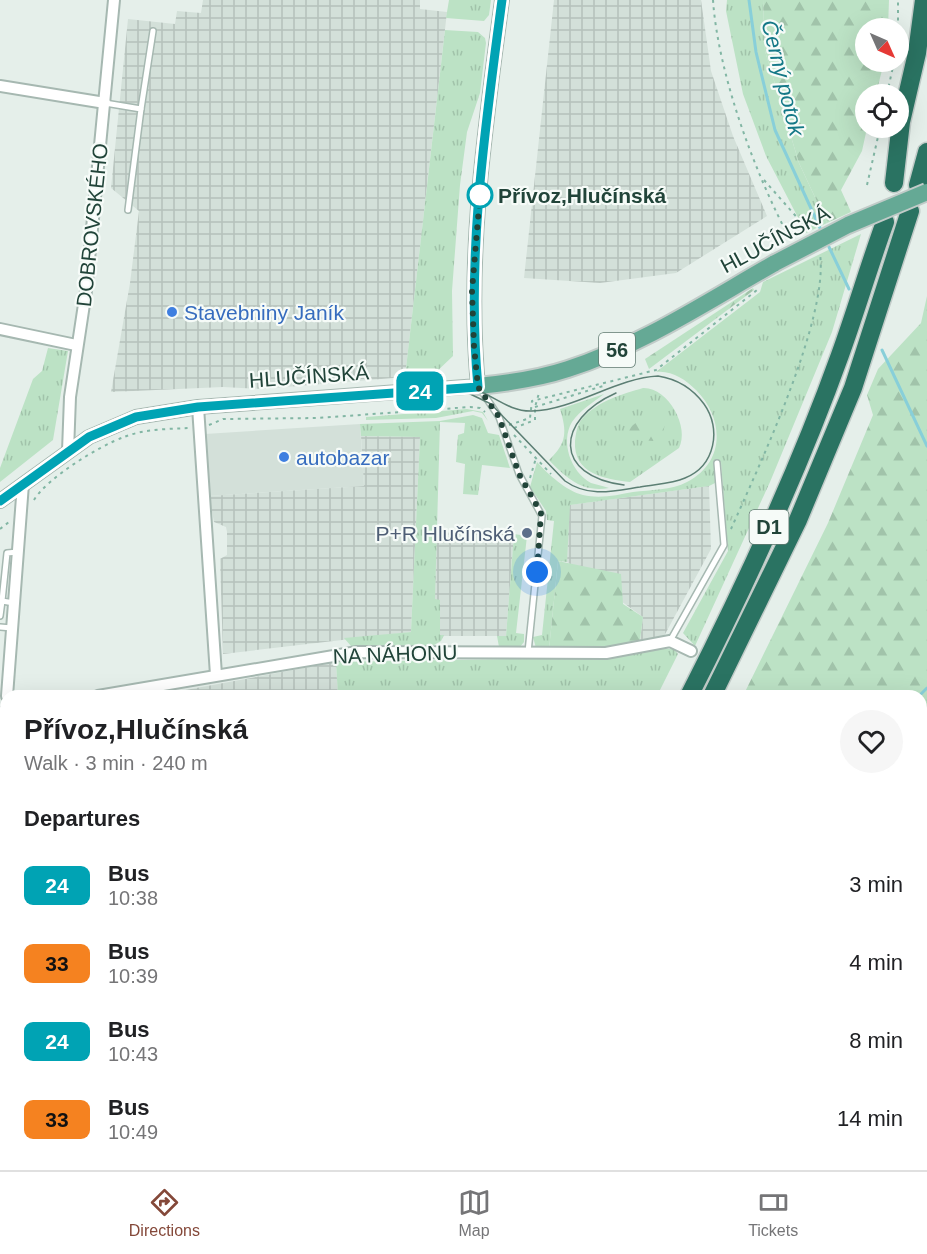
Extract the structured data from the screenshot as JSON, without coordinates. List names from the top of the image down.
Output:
{
  "streets": {
    "highway": ["D1"],
    "main road": ["HLUČÍNSKÁ", "56"],
    "street": ["DOBROVSKÉHO", "NA NÁHONU"]
  },
  "crossings": [
    ["DOBROVSKÉHO", "HLUČÍNSKÁ"]
  ],
  "water": ["Černý potok"],
  "places": [
    "Přívoz,Hlučínská",
    "Stavebniny Janík",
    "autobazar",
    "P+R Hlučínská"
  ],
  "lines": ["bus line 24"],
  "north": "bottom right",
  "page": {
    "on_map": "24",
    "heading": [
      ["Přívoz,Hlučínská", "Walk · 3 min · 240 m"],
      "Departures"
    ],
    "list": [
      {
        "mark": "24",
        "name": "Bus",
        "note": "10:38",
        "value": "3 min"
      },
      {
        "mark": "33",
        "name": "Bus",
        "note": "10:39",
        "value": "4 min"
      },
      {
        "mark": "24",
        "name": "Bus",
        "note": "10:43",
        "value": "8 min"
      },
      {
        "mark": "33",
        "name": "Bus",
        "note": "10:49",
        "value": "14 min"
      }
    ],
    "tabs": ["Directions", "Map", "Tickets"]
  }
}
